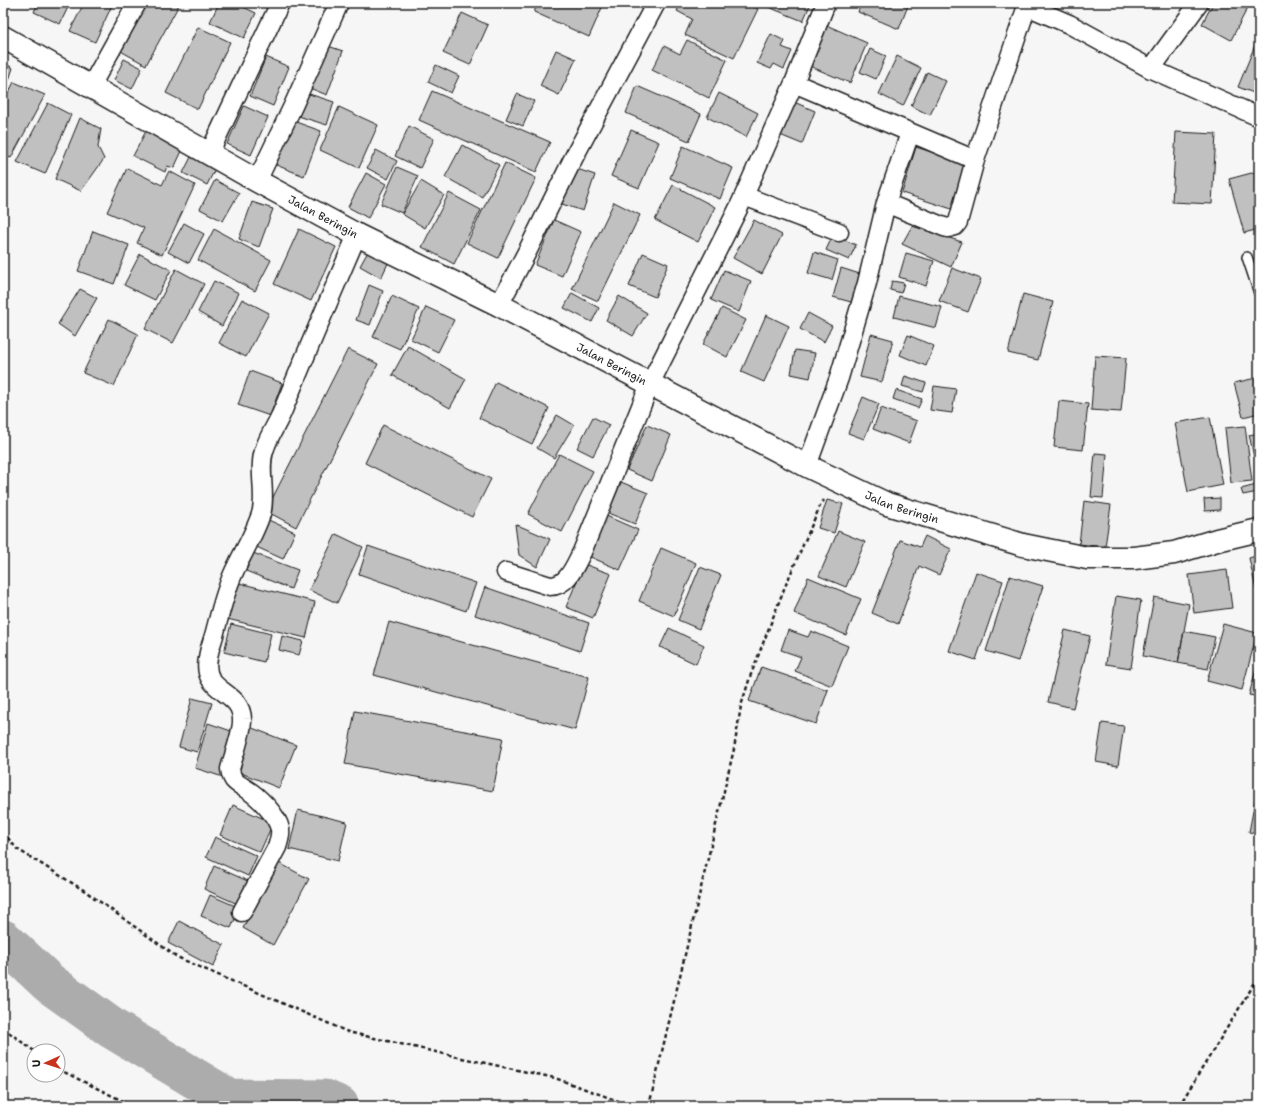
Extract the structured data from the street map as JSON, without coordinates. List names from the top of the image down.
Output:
{
  "streets": {
    "street": ["Jalan Beringin"]
  },
  "north": "left"
}
